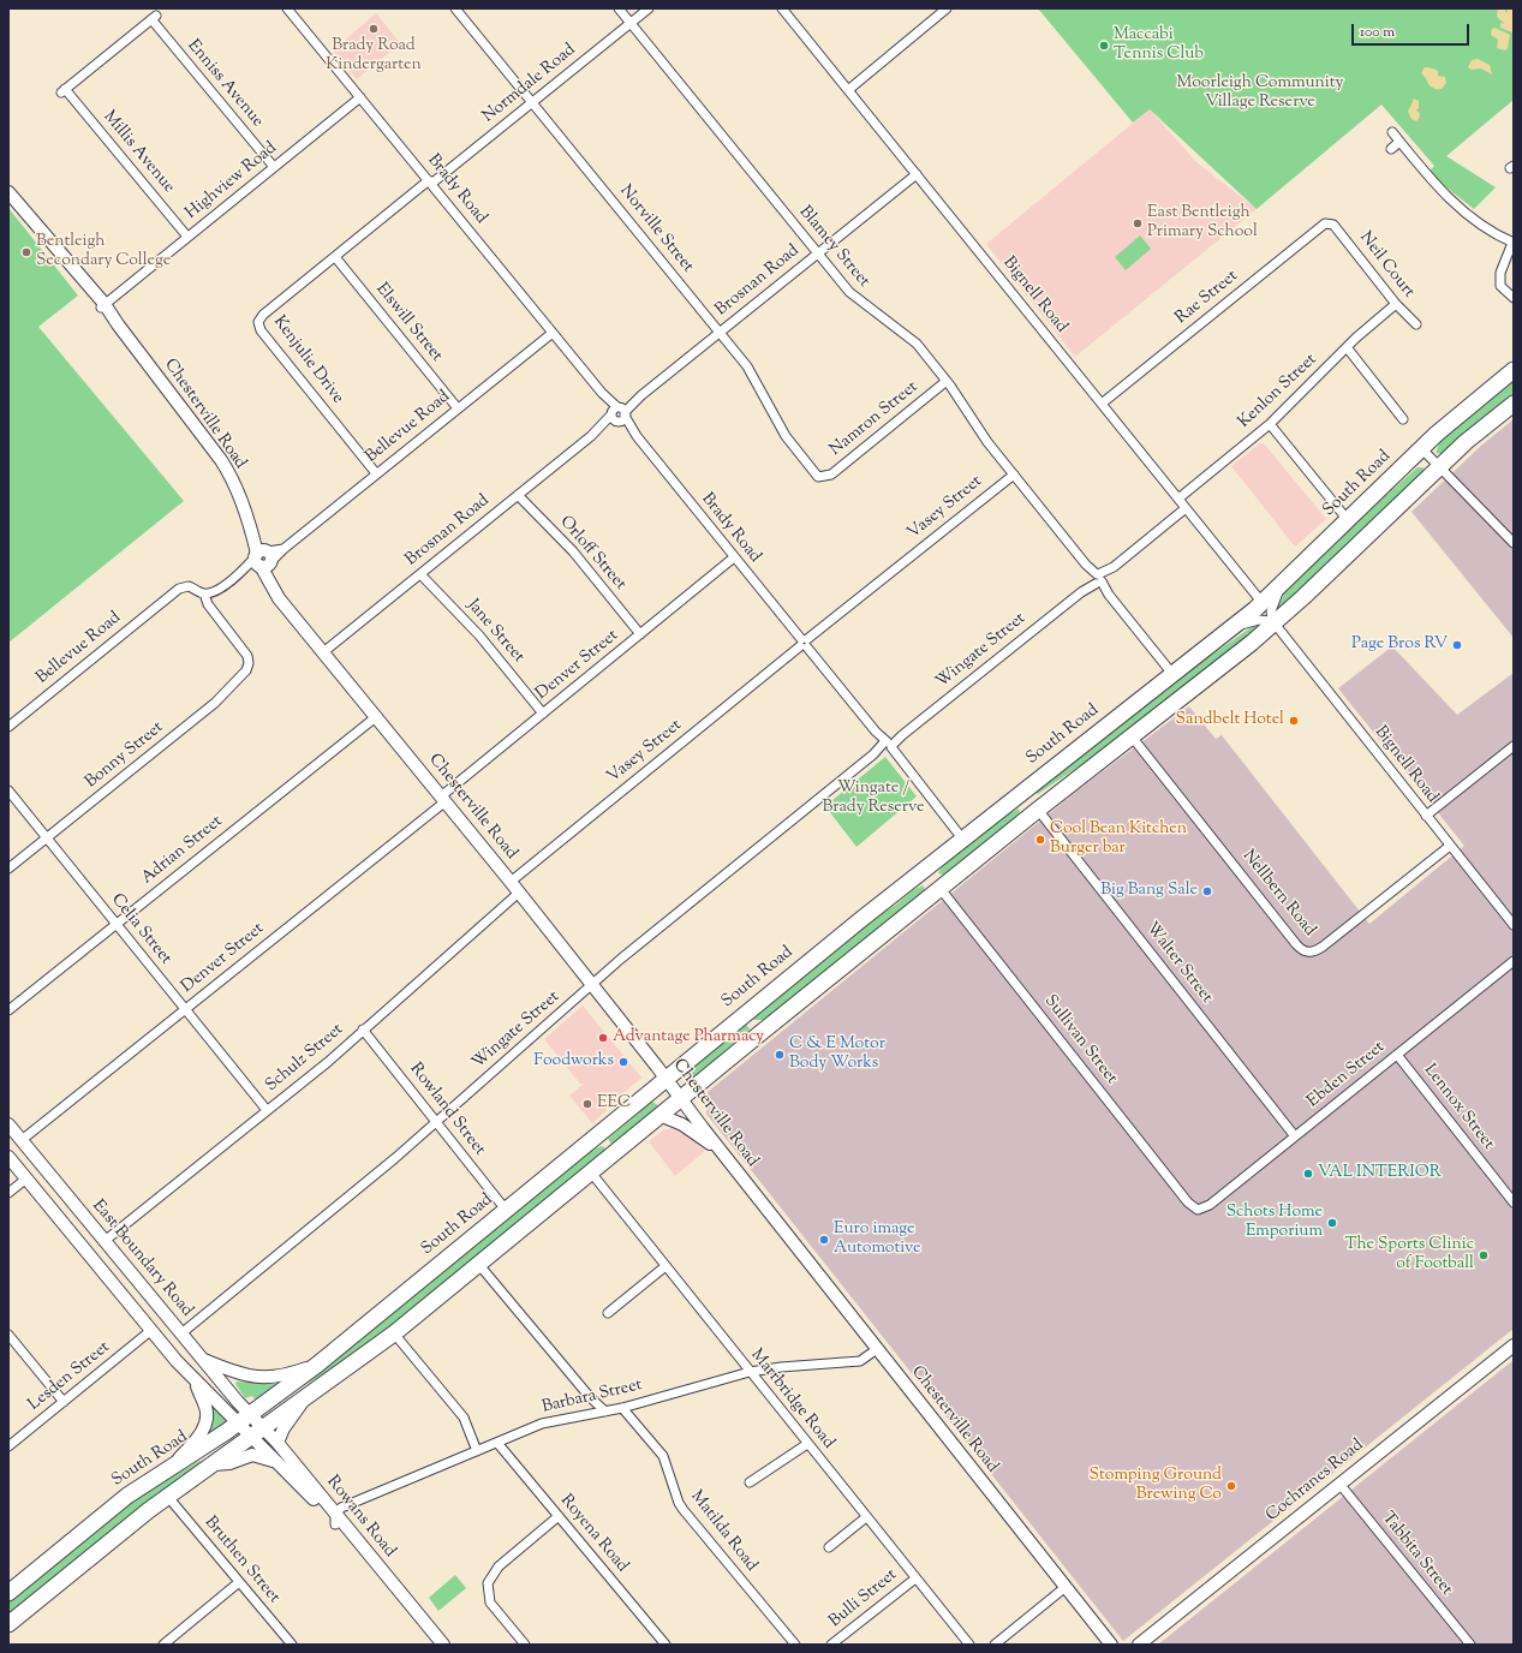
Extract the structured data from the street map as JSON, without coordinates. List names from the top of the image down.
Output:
{
  "streets": {
    "highway": ["South Road"],
    "street": [
      "Enniss Avenue",
      "Normdale Road",
      "Millis Avenue",
      "Highview Road",
      "Brady Road",
      "Norville Street",
      "Blamey Street",
      "Neil Court",
      "Brosnan Road",
      "Bignell Road",
      "Rae Street",
      "Elswill Street",
      "Kenjulie Drive",
      "Kenlon Street",
      "Chesterville Road",
      "Namron Street",
      "Bellevue Road",
      "Vasey Street",
      "Orloff Street",
      "Jane Street",
      "Wingate Street",
      "Denver Street",
      "Bonny Street",
      "Adrian Street",
      "Nellbern Road",
      "Celia Street",
      "Walter Street",
      "Sullivan Street",
      "Schulz Street",
      "Ebden Street",
      "Lennox Street",
      "Rowland Street",
      "East Boundary Road",
      "Lesden Street",
      "Barbara Street",
      "Marrbridge Road",
      "Cochranes Road",
      "Rowans Road",
      "Matilda Road",
      "Royena Road",
      "Tabbita Street",
      "Bruthen Street",
      "Bulli Street"
    ]
  },
  "crossings": [
    ["Enniss Avenue", "Millis Avenue"],
    ["Enniss Avenue", "Highview Road"],
    ["Normdale Road", "Brady Road"],
    ["Normdale Road", "Norville Street"],
    ["Normdale Road", "Blamey Street"],
    ["Normdale Road", "Elswill Street"],
    ["Normdale Road", "Kenjulie Drive"],
    ["Millis Avenue", "Highview Road"],
    ["Highview Road", "Brady Road"],
    ["Highview Road", "Chesterville Road"],
    ["Brady Road", "Brosnan Road"],
    ["Brady Road", "Bellevue Road"],
    ["Brady Road", "South Road"],
    ["Brady Road", "Vasey Street"],
    ["Brady Road", "Wingate Street"],
    ["Brady Road", "Denver Street"],
    ["Norville Street", "Brosnan Road"],
    ["Norville Street", "Namron Street"],
    ["Blamey Street", "Brosnan Road"],
    ["Blamey Street", "Namron Street"],
    ["Blamey Street", "South Road"],
    ["Blamey Street", "Vasey Street"],
    ["Blamey Street", "Wingate Street"],
    ["Neil Court", "Rae Street"],
    ["Neil Court", "Kenlon Street"],
    ["Brosnan Road", "Bignell Road"],
    ["Brosnan Road", "Chesterville Road"],
    ["Brosnan Road", "Orloff Street"],
    ["Brosnan Road", "Jane Street"],
    ["Bignell Road", "Rae Street"],
    ["Bignell Road", "Kenlon Street"],
    ["Bignell Road", "South Road"],
    ["Bignell Road", "Wingate Street"],
    ["Bignell Road", "Nellbern Road"],
    ["Elswill Street", "Kenjulie Drive"],
    ["Elswill Street", "Bellevue Road"],
    ["Kenjulie Drive", "Bellevue Road"],
    ["Chesterville Road", "Bellevue Road"],
    ["Chesterville Road", "South Road"],
    ["Chesterville Road", "Vasey Street"],
    ["Chesterville Road", "Wingate Street"],
    ["Chesterville Road", "Denver Street"],
    ["Chesterville Road", "Adrian Street"],
    ["Chesterville Road", "Schulz Street"],
    ["Chesterville Road", "Barbara Street"],
    ["Bellevue Road", "Bonny Street"],
    ["South Road", "Rowland Street"],
    ["South Road", "East Boundary Road"],
    ["South Road", "Rowans Road"],
    ["Orloff Street", "Denver Street"],
    ["Jane Street", "Denver Street"],
    ["Wingate Street", "Rowland Street"],
    ["Wingate Street", "East Boundary Road"],
    ["Denver Street", "Celia Street"],
    ["Denver Street", "East Boundary Road"],
    ["Bonny Street", "Celia Street"],
    ["Adrian Street", "Celia Street"],
    ["Celia Street", "Schulz Street"],
    ["Walter Street", "Ebden Street"],
    ["Sullivan Street", "Ebden Street"],
    ["Schulz Street", "Rowland Street"],
    ["Schulz Street", "East Boundary Road"],
    ["Ebden Street", "Lennox Street"],
    ["East Boundary Road", "Rowans Road"],
    ["Barbara Street", "Marrbridge Road"],
    ["Barbara Street", "Rowans Road"],
    ["Barbara Street", "Matilda Road"],
    ["Barbara Street", "Royena Road"],
    ["Marrbridge Road", "Bulli Street"],
    ["Cochranes Road", "Tabbita Street"]
  ],
  "parks": ["Moorleigh Community Village Reserve", "Wingate / Brady Reserve"],
  "places": [
    "Brady Road Kindergarten",
    "Maccabi Tennis Club",
    "East Bentleigh Primary School",
    "Bentleigh Secondary College",
    "Page Bros RV",
    "Sandbelt Hotel",
    "Cool Bean Kitchen Burger bar",
    "Big Bang Sale",
    "Advantage Pharmacy",
    "C & E Motor Body Works",
    "Foodworks",
    "EEC",
    "VAL INTERIOR",
    "Schots Home Emporium",
    "Euro image Automotive",
    "The Sports Clinic of Football",
    "Stomping Ground Brewing Co"
  ],
  "scale_bar": "100 m"
}
